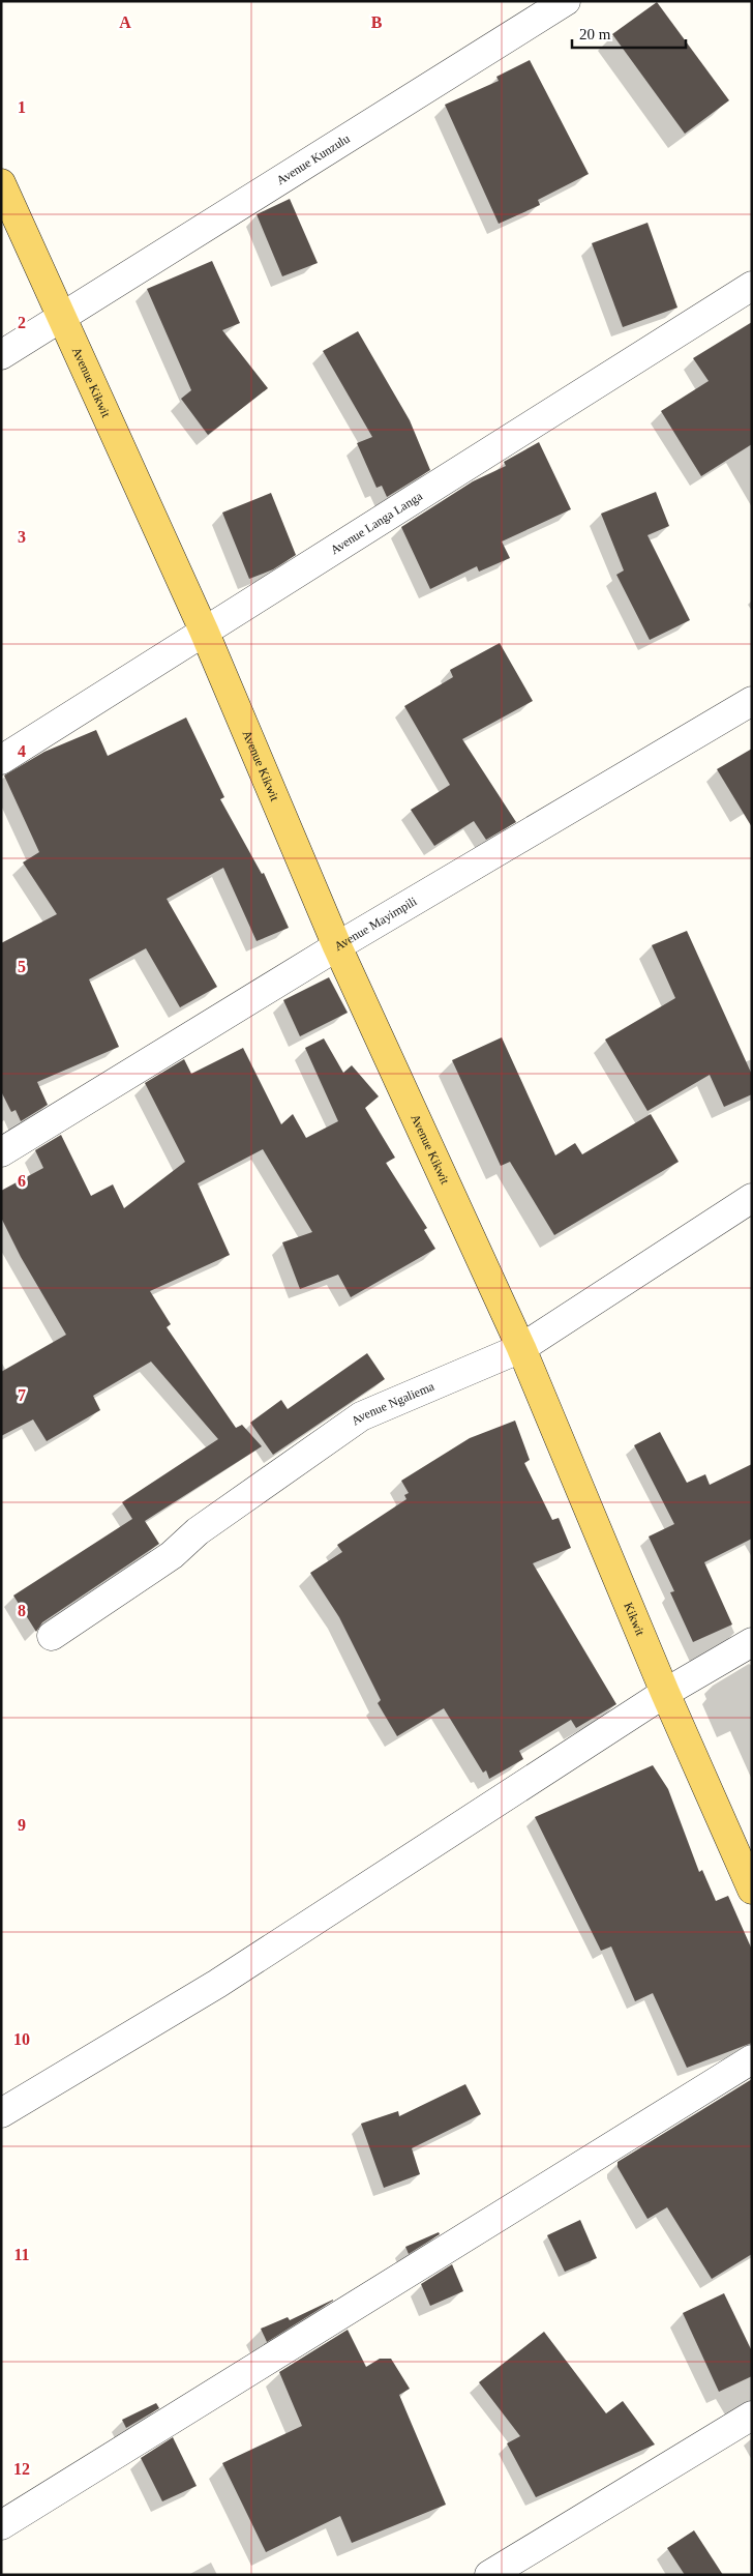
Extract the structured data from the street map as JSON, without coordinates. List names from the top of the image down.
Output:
{
  "streets": {
    "main road": ["Avenue Kikwit", "Kikwit"],
    "street": [
      "Avenue Kunzulu",
      "Avenue Langa Langa",
      "Avenue Mayimpili",
      "Avenue Ngaliema"
    ]
  },
  "crossings": [
    ["Avenue Kunzulu", "Avenue Kikwit"],
    ["Avenue Kikwit", "Avenue Langa Langa"],
    ["Avenue Kikwit", "Avenue Mayimpili"],
    ["Avenue Kikwit", "Avenue Ngaliema"],
    ["Avenue Kikwit", "Kikwit"],
    ["Avenue Ngaliema", "Kikwit"]
  ],
  "scale_bar": "20 m",
  "grid": {
    "columns": ["A", "B"],
    "rows": [
      "1",
      "2",
      "3",
      "4",
      "5",
      "6",
      "7",
      "8",
      "9",
      "10",
      "11",
      "12"
    ]
  }
}
